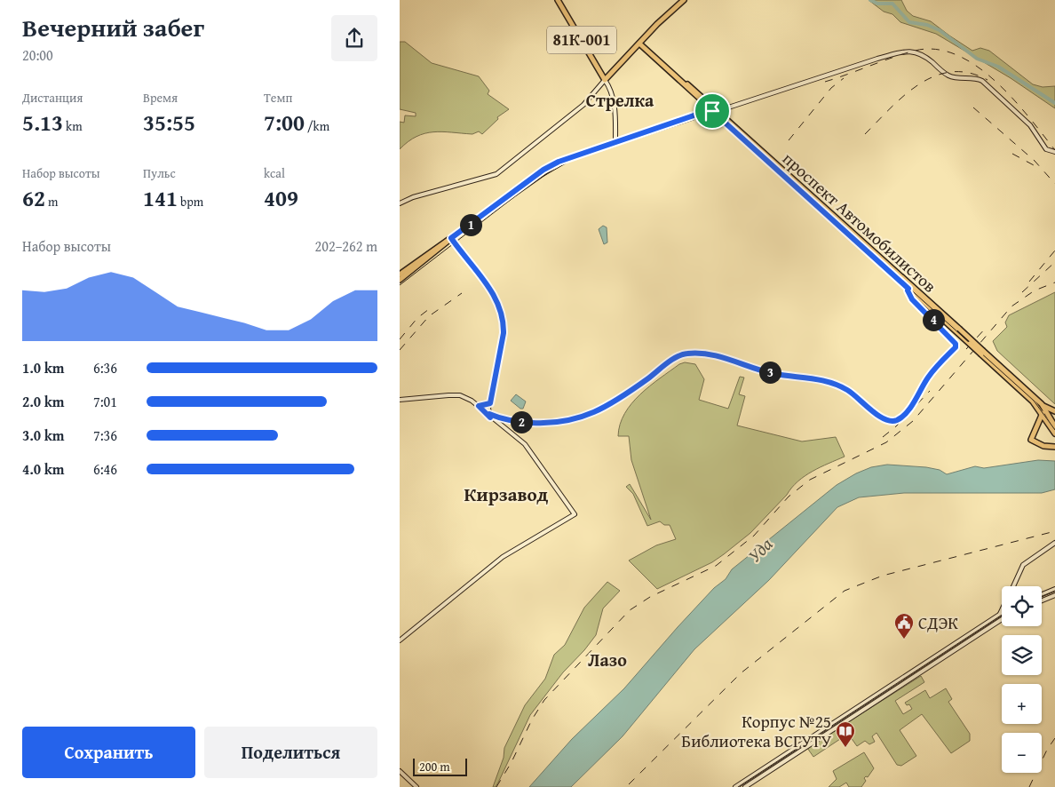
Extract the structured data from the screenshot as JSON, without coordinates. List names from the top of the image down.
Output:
{
  "streets": {
    "main road": ["81К-001", "проспект Автомобилистов"]
  },
  "districts": ["Стрелка", "Кирзавод", "Лазо"],
  "water": ["Уда"],
  "places": {
    "public building": ["СДЭК"],
    "library": ["Корпус №25 Библиотека ВСГУТУ"]
  },
  "scale_bar": "200 m",
  "page": {
    "heading": ["Вечерний забег", "20:00"],
    "stats": [
      ["Дистанция", "5.13 km"],
      ["Время", "35:55"],
      ["Темп", "7:00 /km"],
      ["Набор высоты", "62 m"],
      ["Пульс", "141 bpm"],
      ["kcal", "409"]
    ],
    "pins": [
      "1",
      "4",
      "3",
      "2"
    ],
    "chart": ["Набор высоты", "202–262 m"],
    "list": [
      {
        "name": "1.0 km",
        "note": "6:36"
      },
      {
        "name": "2.0 km",
        "note": "7:01"
      },
      {
        "name": "3.0 km",
        "note": "7:36"
      },
      {
        "name": "4.0 km",
        "note": "6:46"
      }
    ],
    "map_buttons": ["+", "−"],
    "buttons": ["Сохранить", "Поделиться"],
    "scale": "200 m"
  }
}
